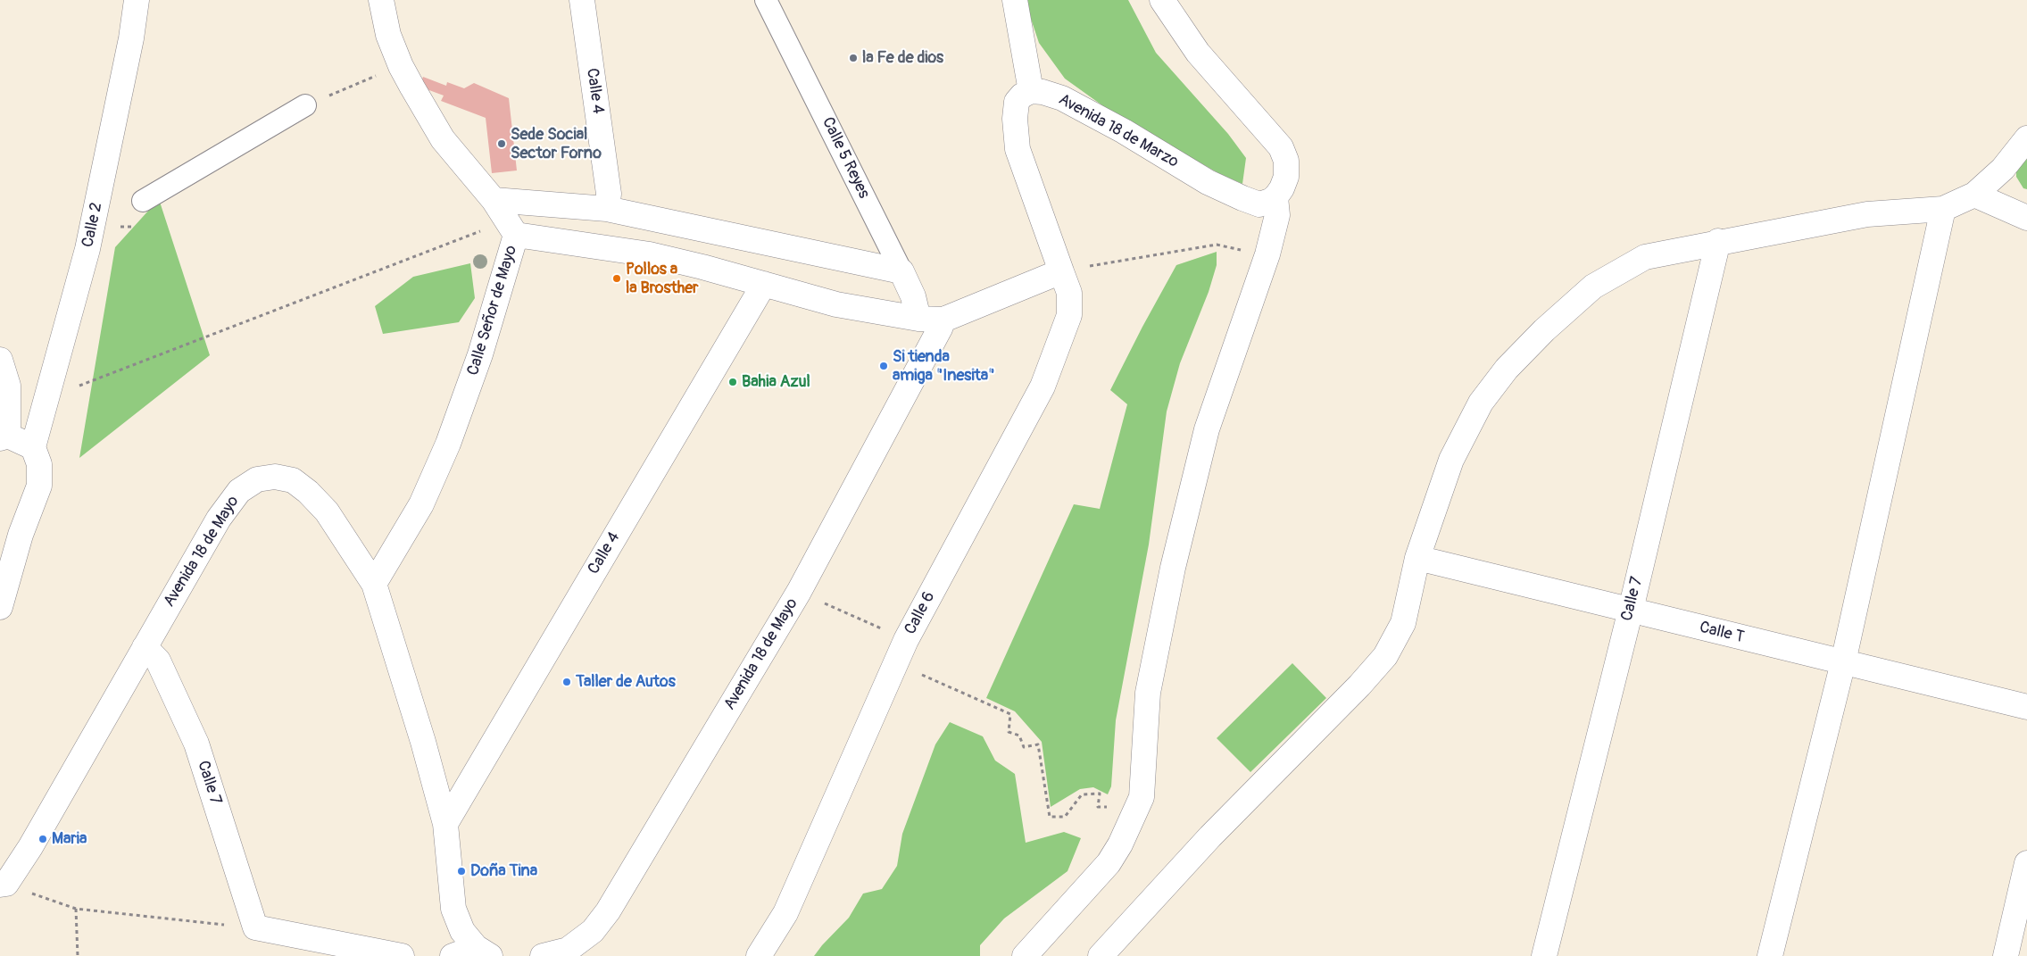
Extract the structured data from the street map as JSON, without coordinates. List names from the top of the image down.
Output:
{
  "streets": {
    "street": [
      "Calle 4",
      "Avenida 18 de Marzo",
      "Calle 5 Reyes",
      "Calle 2",
      "Calle Señor de Mayo",
      "Avenida 18 de Mayo",
      "Calle 7",
      "Calle 6",
      "Calle T"
    ]
  },
  "crossings": [
    ["Calle 4", "Avenida 18 de Mayo"],
    ["Calle Señor de Mayo", "Avenida 18 de Mayo"],
    ["Avenida 18 de Mayo", "Calle 7"],
    ["Calle 7", "Calle T"]
  ],
  "places": [
    "la Fe de dios",
    "Sede Social Sector Forno",
    "Pollos a la Brosther",
    "Si tienda amiga \"Inesita\"",
    "Bahia Azul",
    "Taller de Autos",
    "Maria",
    "Doña Tina"
  ]
}
